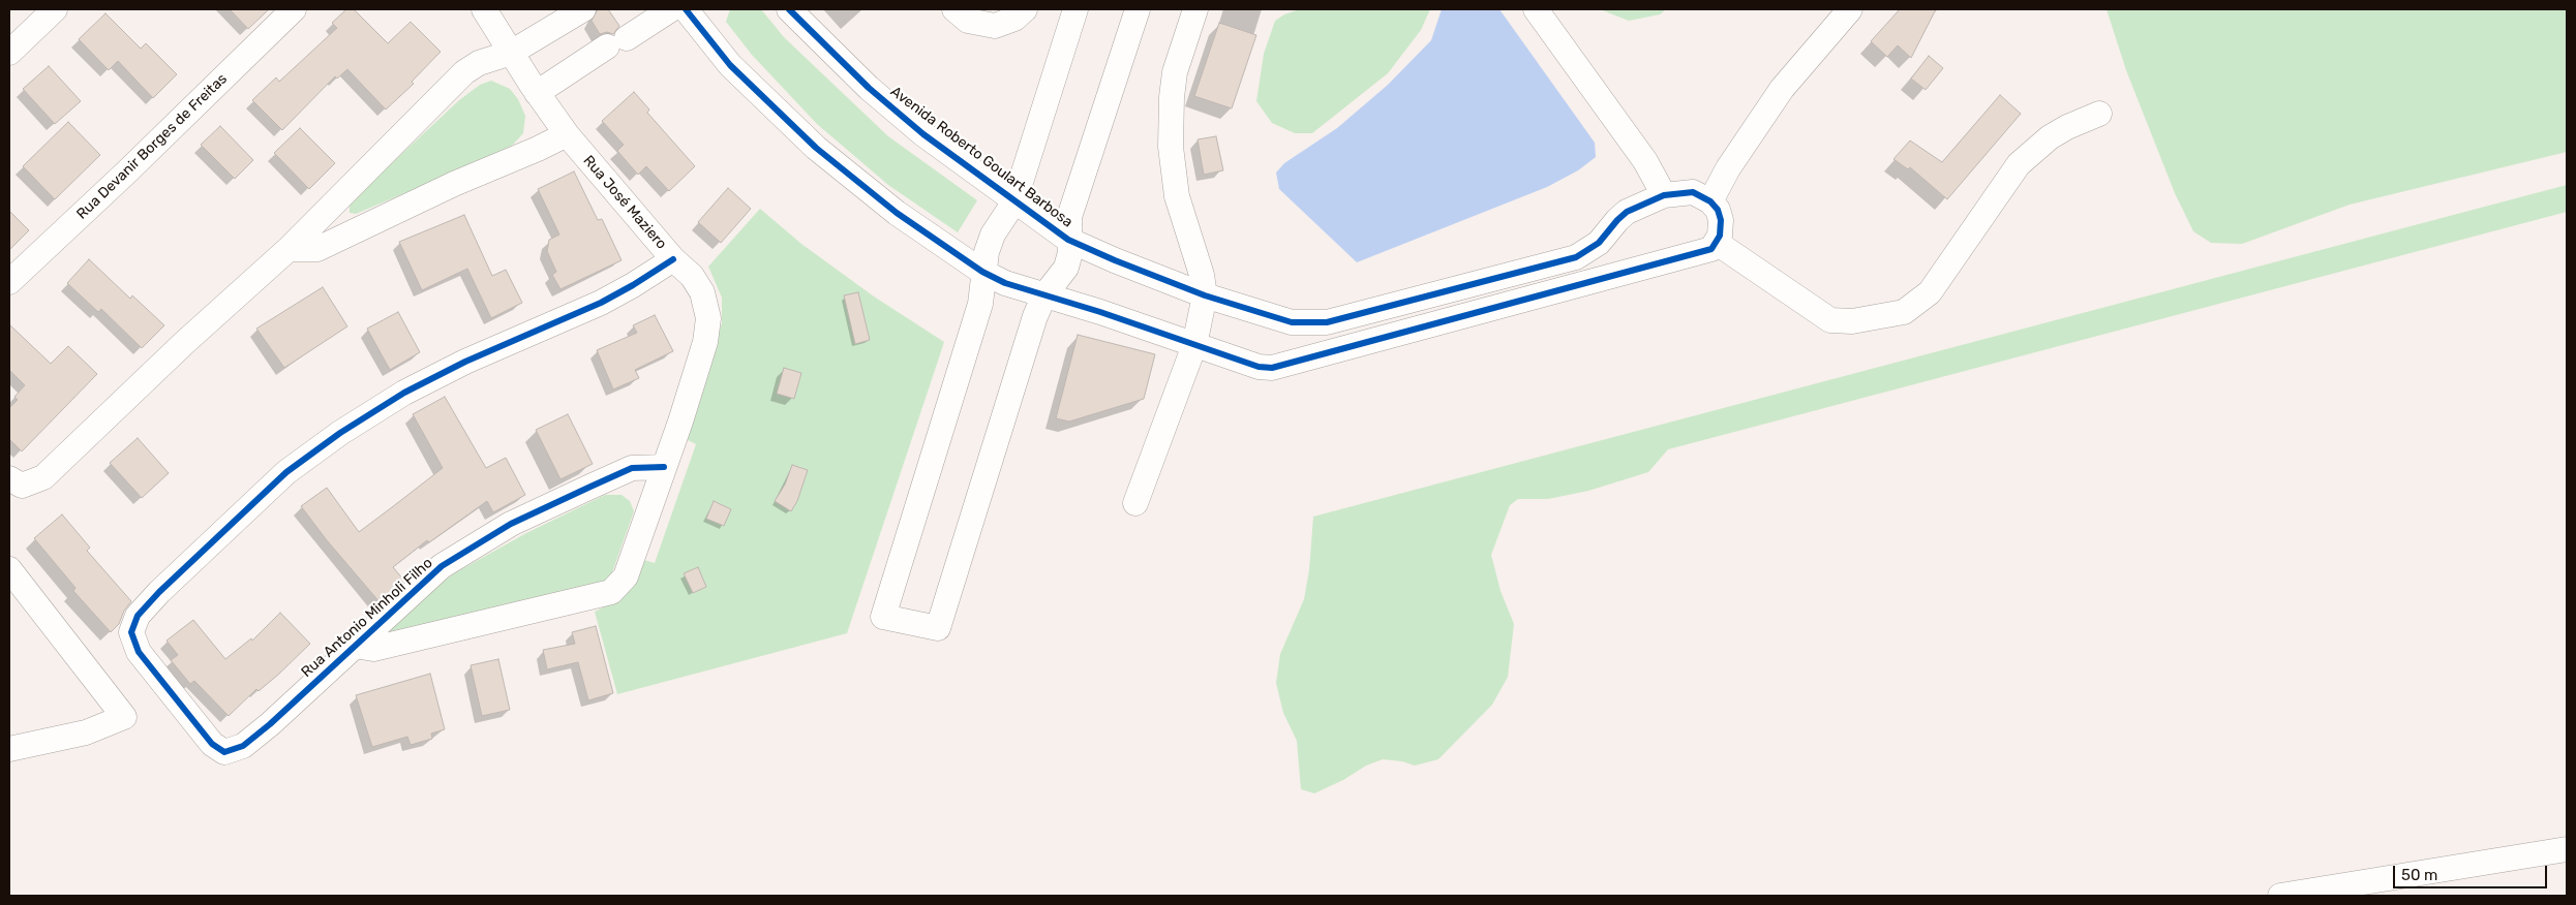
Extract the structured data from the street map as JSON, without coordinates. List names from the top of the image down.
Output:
{
  "streets": {
    "street": [
      "Rua Devanir Borges de Freitas",
      "Avenida Roberto Goulart Barbosa",
      "Rua José Maziero",
      "Rua Antonio Minholi Filho"
    ]
  },
  "crossings": [
    ["Rua José Maziero", "Rua Antonio Minholi Filho"]
  ],
  "scale_bar": "50 m"
}
